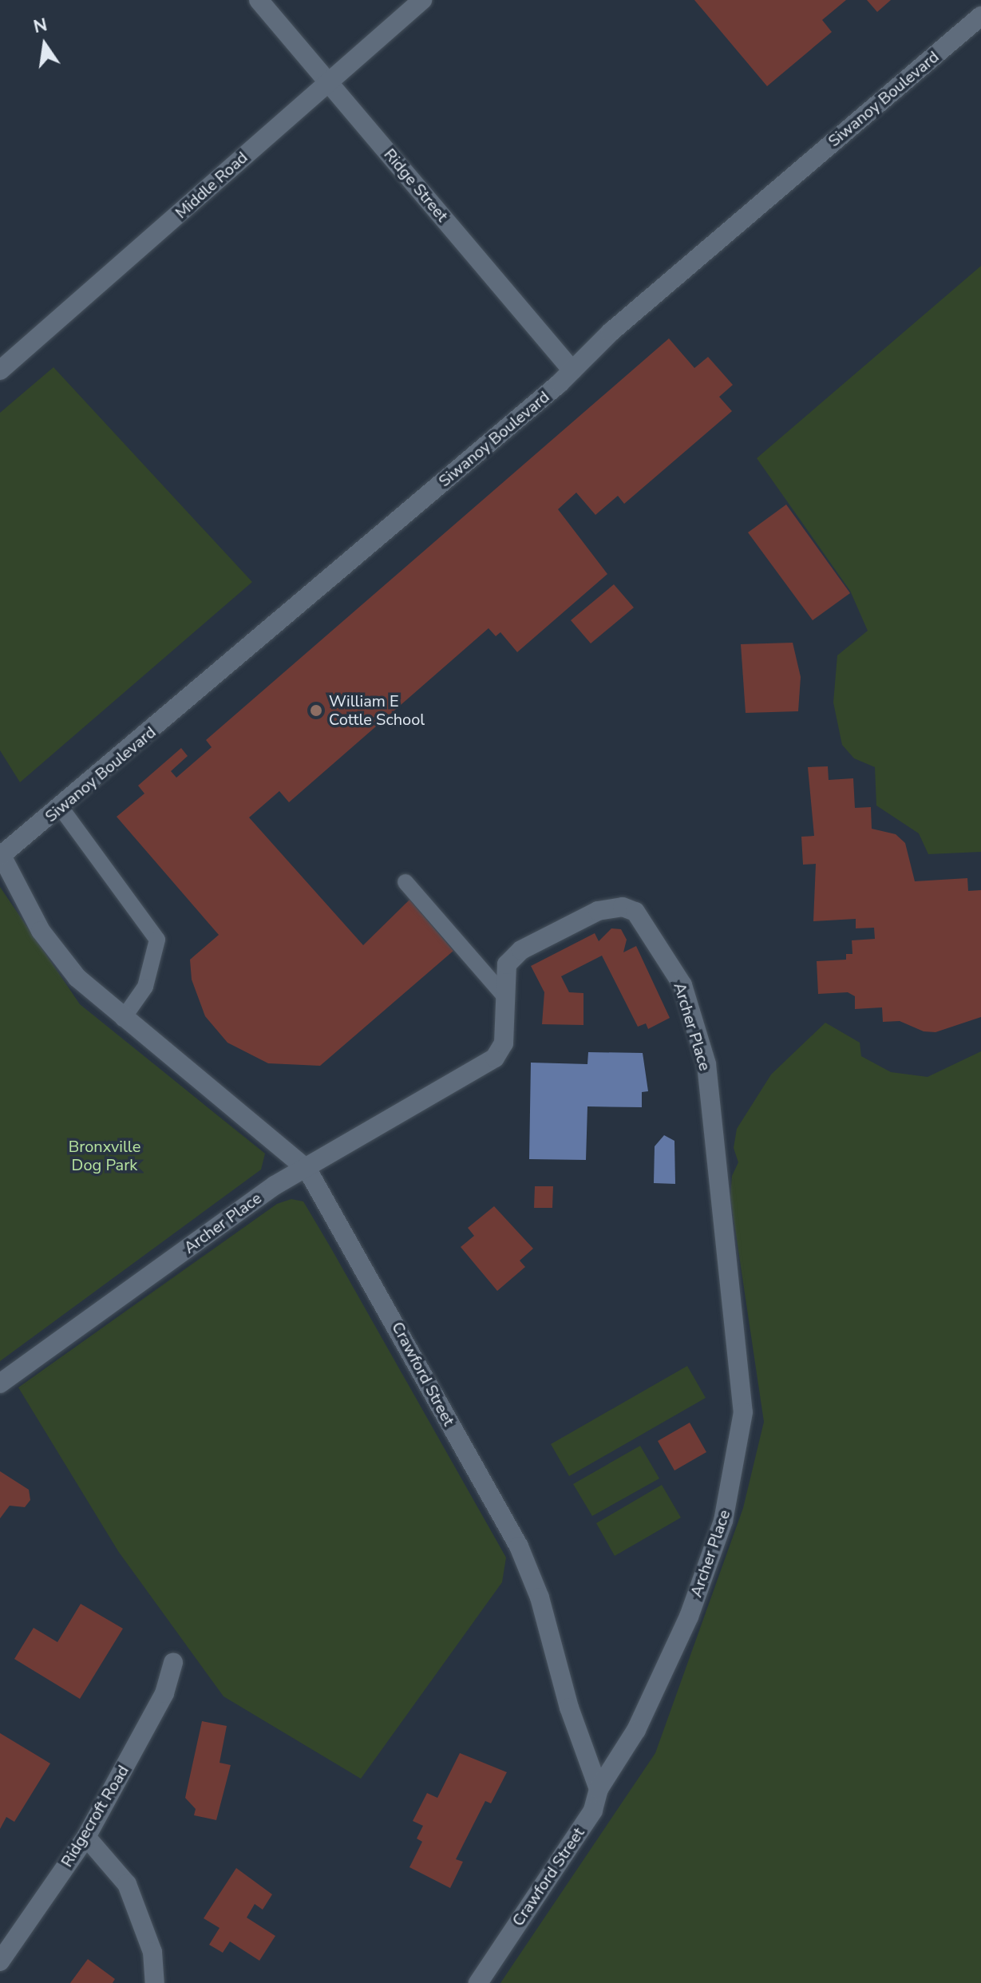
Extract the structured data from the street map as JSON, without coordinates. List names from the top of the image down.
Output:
{
  "streets": {
    "street": [
      "Siwanoy Boulevard",
      "Middle Road",
      "Ridge Street",
      "Archer Place",
      "Crawford Street",
      "Ridgecroft Road"
    ]
  },
  "crossings": [
    ["Siwanoy Boulevard", "Ridge Street"],
    ["Siwanoy Boulevard", "Crawford Street"],
    ["Middle Road", "Ridge Street"],
    ["Archer Place", "Crawford Street"]
  ],
  "parks": ["Bronxville Dog Park"],
  "places": ["William E Cottle School"],
  "north": "top"
}
